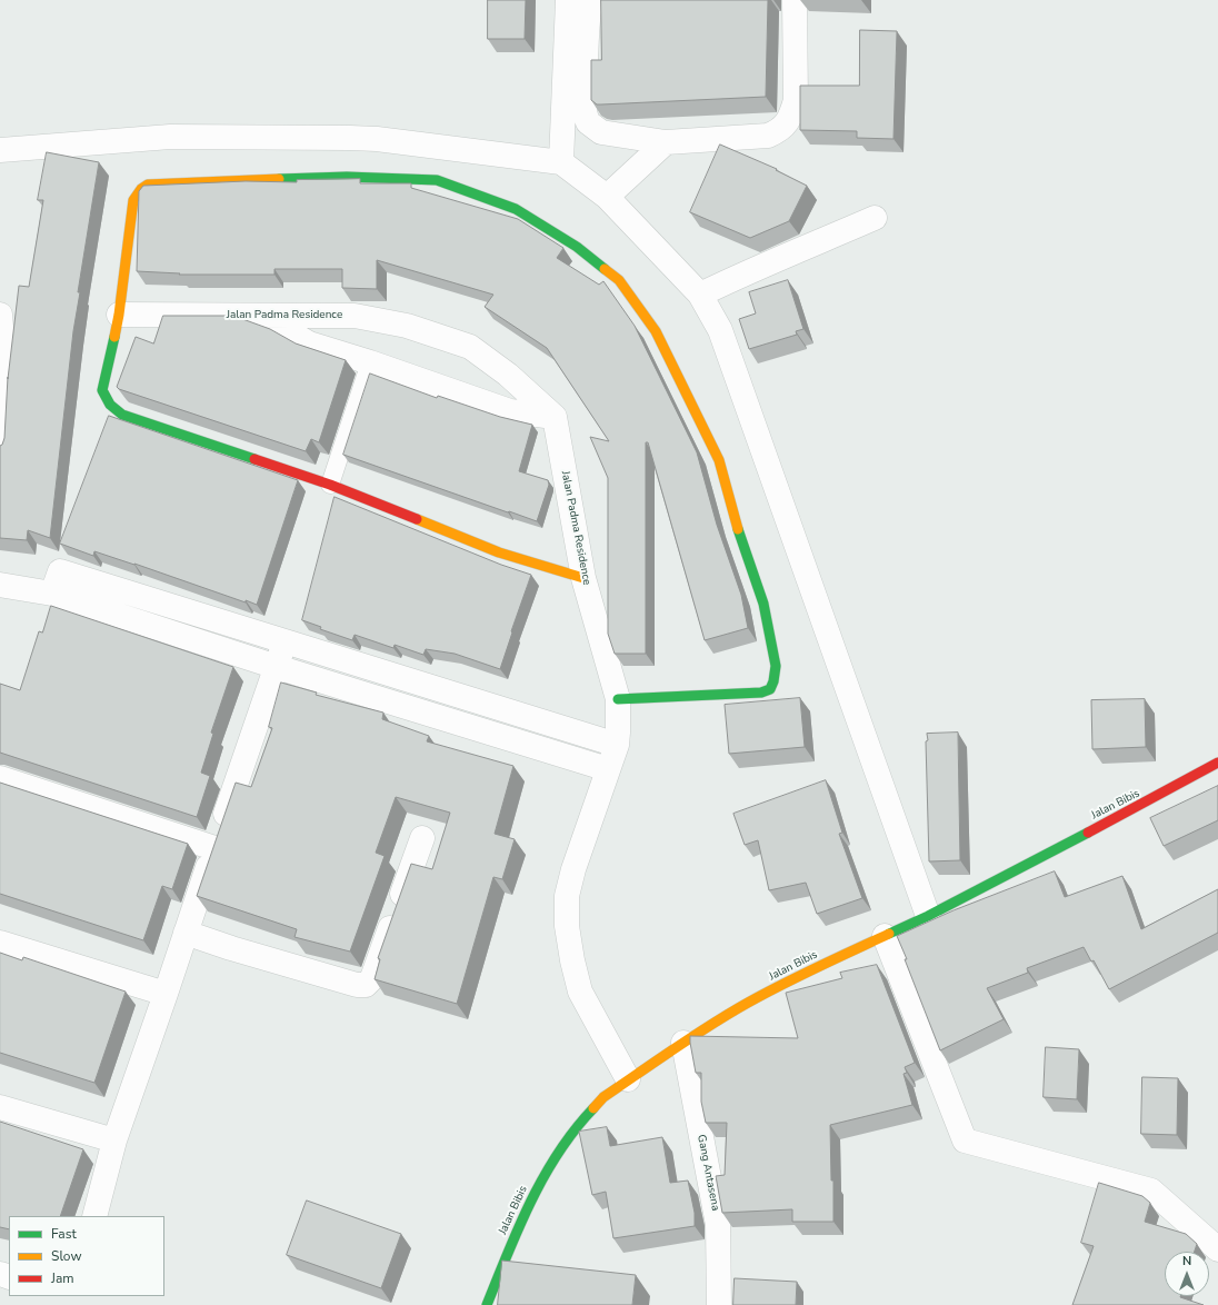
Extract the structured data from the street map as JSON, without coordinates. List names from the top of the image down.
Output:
{
  "streets": {
    "street": ["Jalan Padma Residence", "Jalan Bibis", "Gang Antasena"]
  },
  "crossings": [
    ["Jalan Padma Residence", "Jalan Bibis"],
    ["Jalan Bibis", "Gang Antasena"]
  ],
  "legend": ["Fast", "Slow", "Jam"],
  "north": "top"
}
